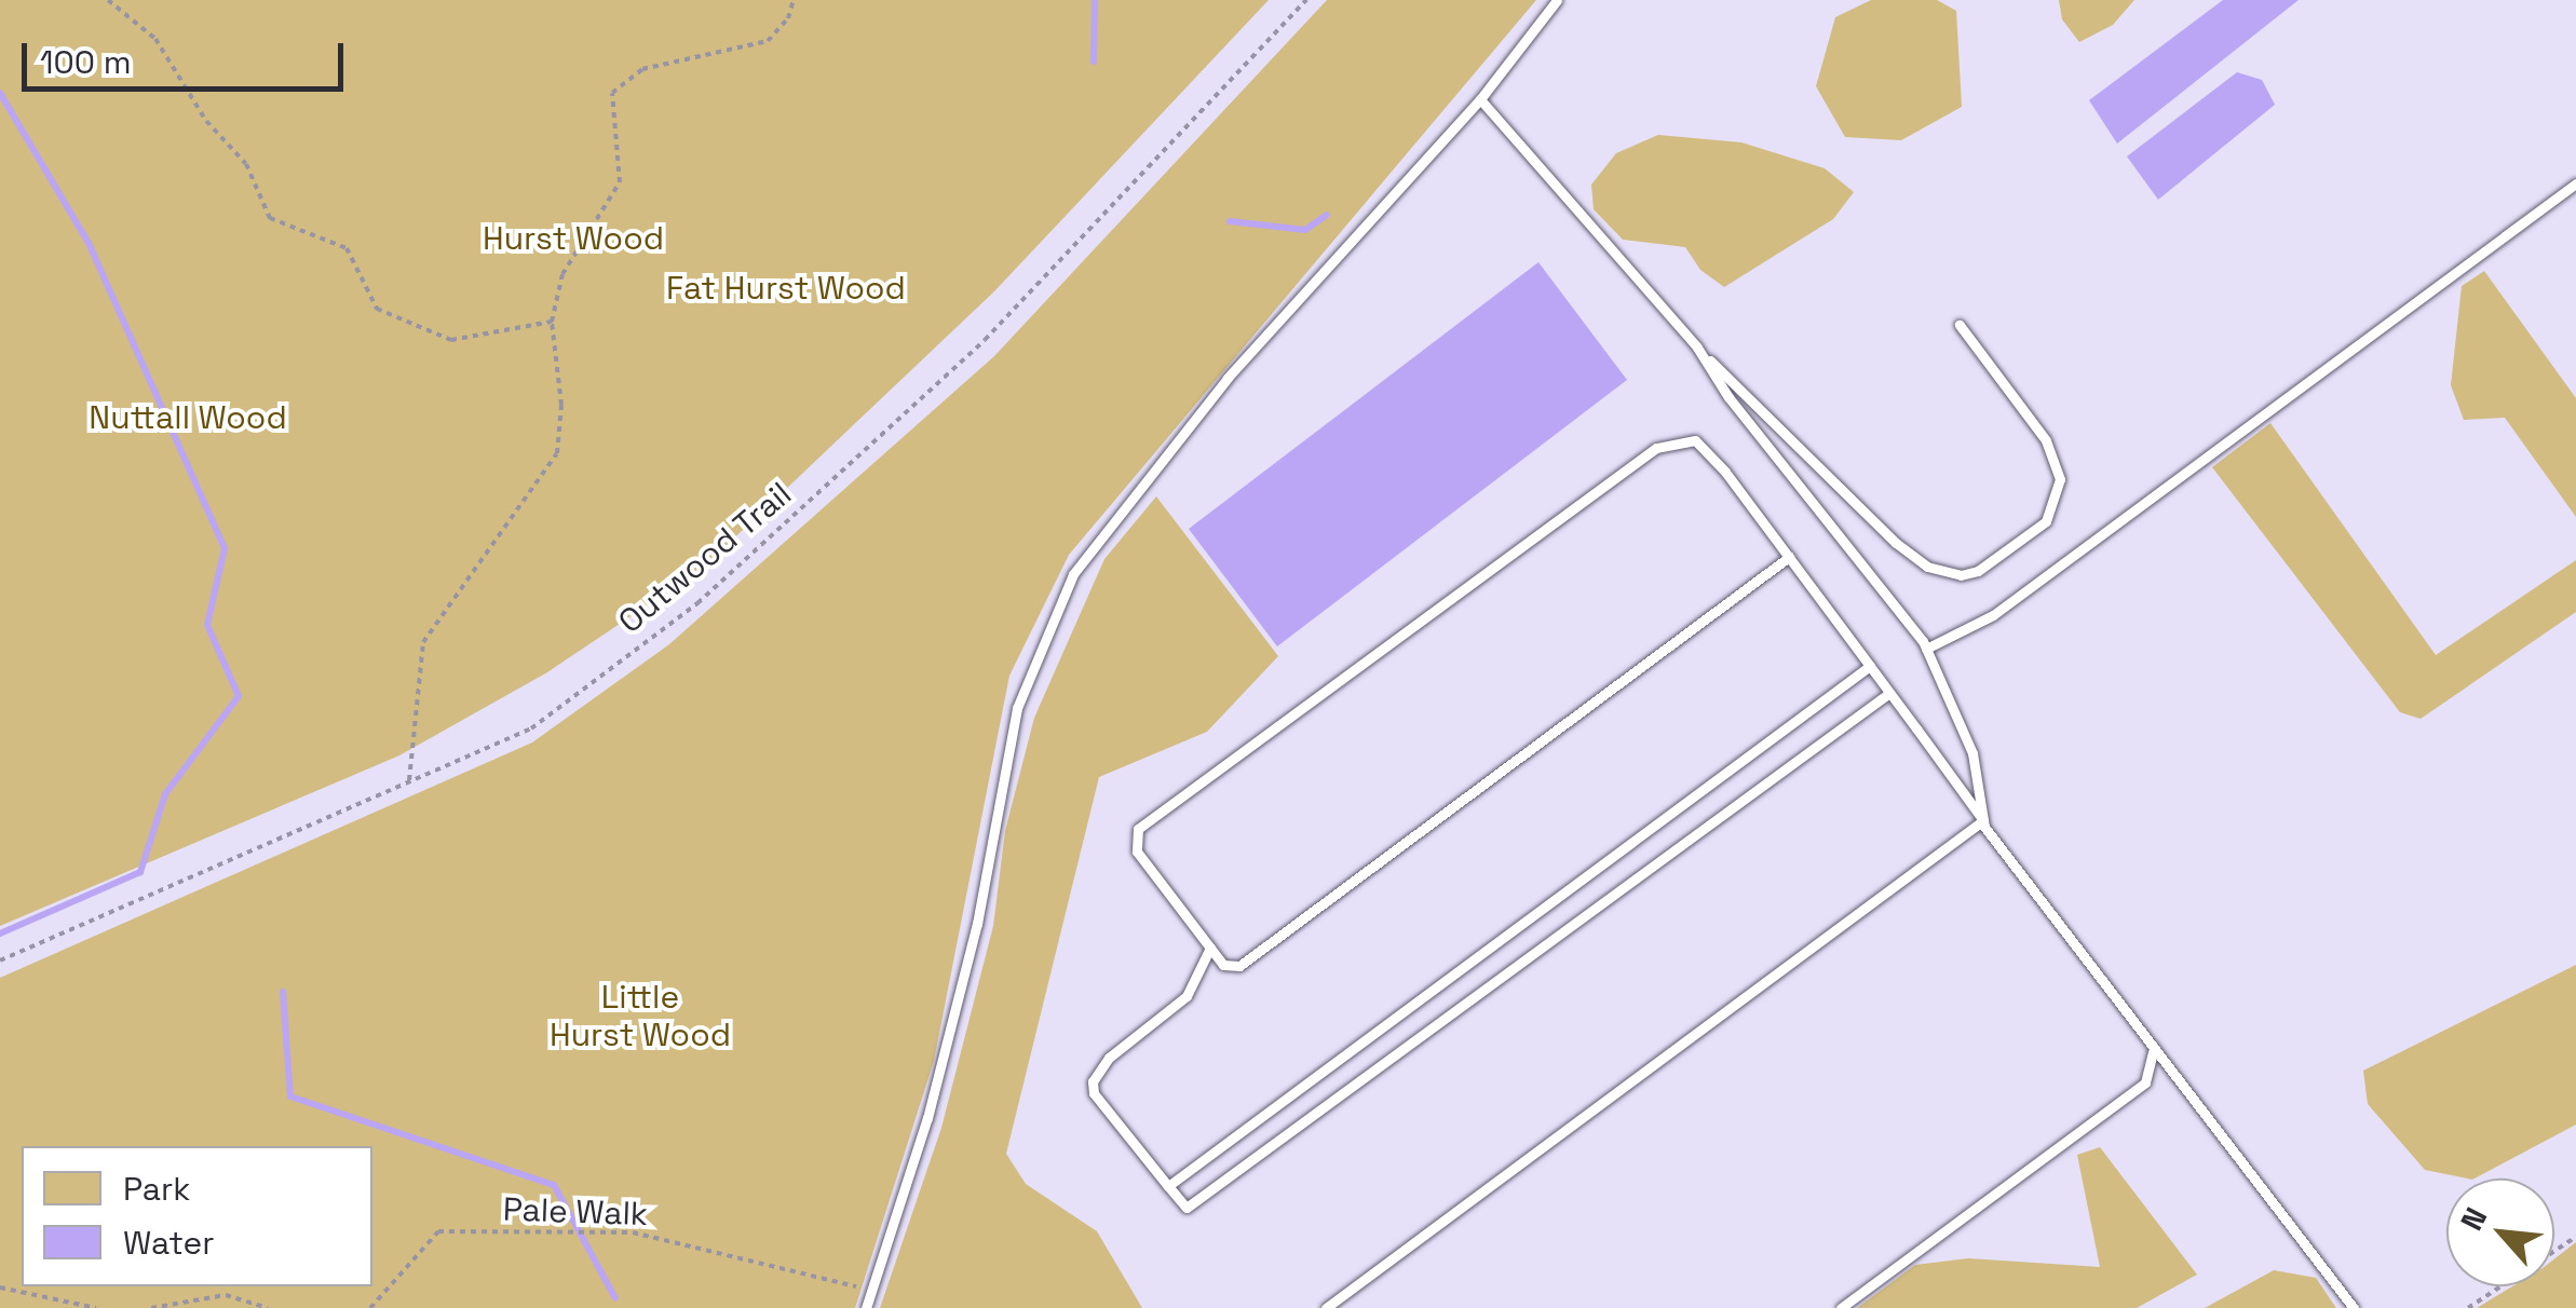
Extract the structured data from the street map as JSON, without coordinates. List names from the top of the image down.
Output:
{
  "streets": {
    "path": ["Outwood Trail", "Pale Walk"]
  },
  "parks": [
    "Hurst Wood",
    "Fat Hurst Wood",
    "Nuttall Wood",
    "Little Hurst Wood"
  ],
  "legend": ["Park", "Water"],
  "scale_bar": "100 m",
  "north": "top left"
}
